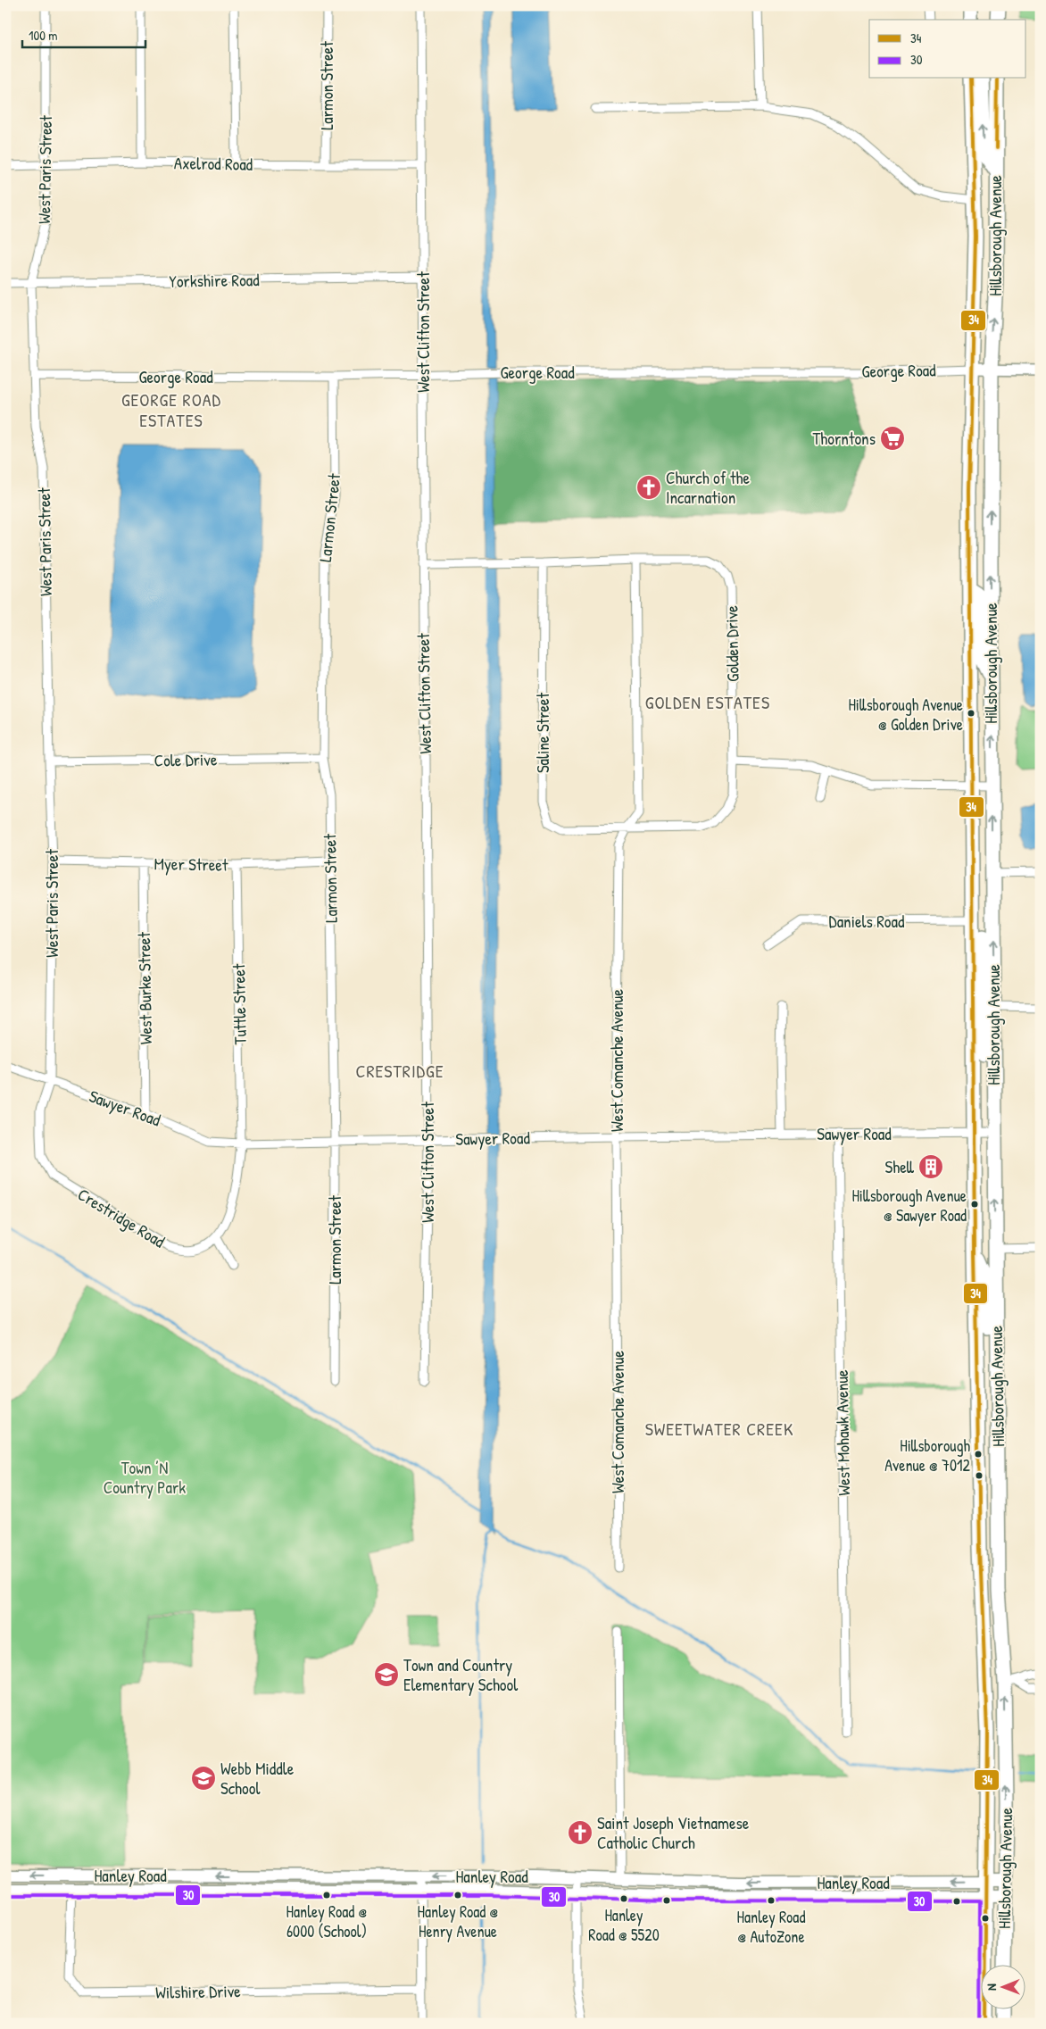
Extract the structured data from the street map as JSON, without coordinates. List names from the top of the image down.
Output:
{
  "streets": {
    "main road": ["Hillsborough Avenue", "Hanley Road"],
    "street": [
      "Larmon Street",
      "Axelrod Road",
      "West Paris Street",
      "Yorkshire Road",
      "West Clifton Street",
      "George Road",
      "Golden Drive",
      "Saline Street",
      "Cole Drive",
      "Myer Street",
      "Daniels Road",
      "West Burke Street",
      "Tuttle Street",
      "West Comanche Avenue",
      "Sawyer Road",
      "Crestridge Road",
      "West Mohawk Avenue",
      "Wilshire Drive"
    ]
  },
  "crossings": [
    ["Larmon Street", "Axelrod Road"],
    ["Larmon Street", "George Road"],
    ["Larmon Street", "Cole Drive"],
    ["Larmon Street", "Myer Street"],
    ["Larmon Street", "Sawyer Road"],
    ["Axelrod Road", "West Paris Street"],
    ["Axelrod Road", "West Clifton Street"],
    ["West Paris Street", "Yorkshire Road"],
    ["West Paris Street", "George Road"],
    ["West Paris Street", "Cole Drive"],
    ["West Paris Street", "Myer Street"],
    ["West Paris Street", "Sawyer Road"],
    ["West Paris Street", "Crestridge Road"],
    ["Hillsborough Avenue", "George Road"],
    ["Hillsborough Avenue", "Daniels Road"],
    ["Hillsborough Avenue", "Sawyer Road"],
    ["Hillsborough Avenue", "Hanley Road"],
    ["Yorkshire Road", "West Clifton Street"],
    ["West Clifton Street", "George Road"],
    ["West Clifton Street", "Golden Drive"],
    ["West Clifton Street", "Sawyer Road"],
    ["Golden Drive", "Saline Street"],
    ["Golden Drive", "West Comanche Avenue"],
    ["Saline Street", "West Comanche Avenue"],
    ["Myer Street", "West Burke Street"],
    ["Myer Street", "Tuttle Street"],
    ["West Burke Street", "Sawyer Road"],
    ["Tuttle Street", "Sawyer Road"],
    ["West Comanche Avenue", "Sawyer Road"],
    ["Sawyer Road", "Crestridge Road"],
    ["Sawyer Road", "West Mohawk Avenue"],
    ["Hanley Road", "Wilshire Drive"]
  ],
  "districts": [
    "GEORGE ROAD ESTATES",
    "GOLDEN ESTATES",
    "CRESTRIDGE",
    "SWEETWATER CREEK"
  ],
  "parks": ["Town ’N Country Park"],
  "places": {
    "supermarket": ["Thorntons"],
    "church": ["Church of the Incarnation", "Saint Joseph Vietnamese Catholic Church"],
    "other": [
      "Hillsborough Avenue @ Golden Drive",
      "Hillsborough Avenue @ Sawyer Road",
      "Hillsborough Avenue @ 7012",
      "Hanley Road @ 6000 (School)",
      "Hanley Road @ Henry Avenue",
      "Hanley Road @ 5520",
      "Hanley Road @ AutoZone"
    ],
    "building": ["Shell"],
    "school or university": ["Town and Country Elementary School", "Webb Middle School"]
  },
  "lines": ["transit line 34", "transit line 30"],
  "legend": ["34", "30"],
  "scale_bar": "100 m",
  "north": "left"
}
